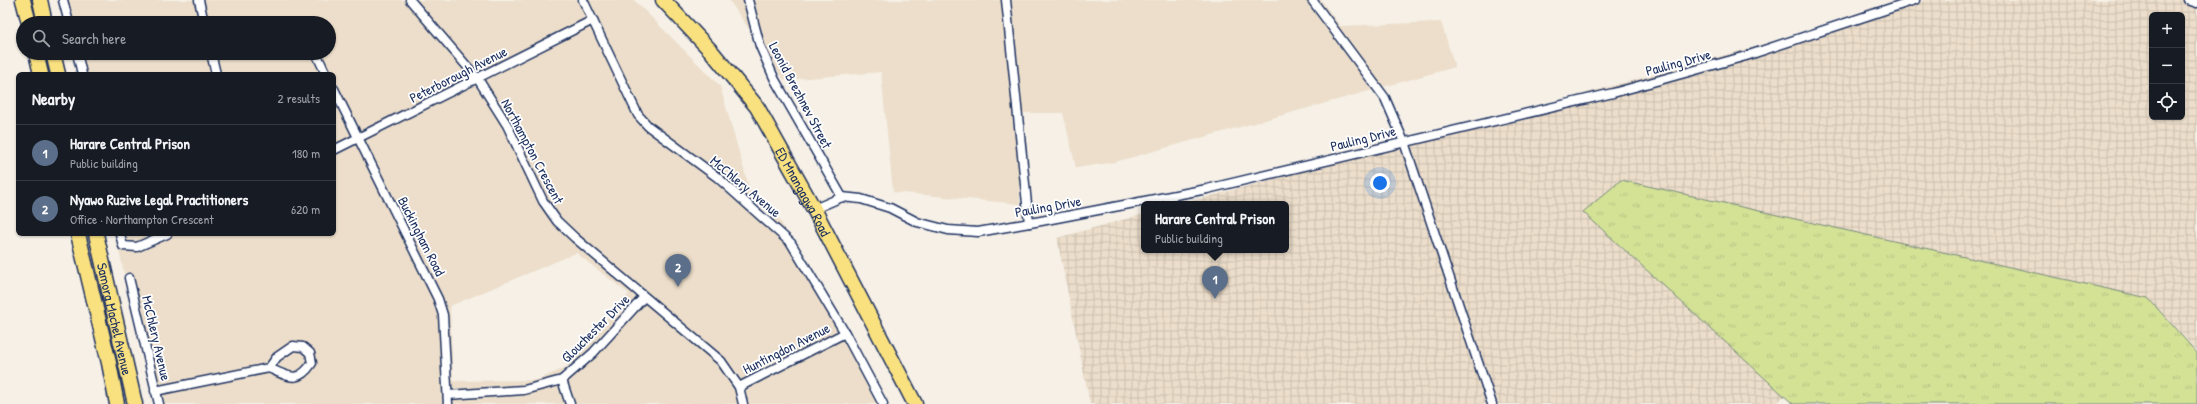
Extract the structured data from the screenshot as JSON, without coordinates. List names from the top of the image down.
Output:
{
  "streets": {
    "highway": ["ED Mnangagwa Road", "Samora Machel Avenue"],
    "street": [
      "Pauling Drive",
      "Peterborough Avenue",
      "Leonid Brezhnev Street",
      "Northampton Crescent",
      "McChlery Avenue",
      "Buckingham Road",
      "Glouchester Drive",
      "Huntingdon Avenue"
    ]
  },
  "crossings": [
    ["Pauling Drive", "Leonid Brezhnev Street"],
    ["Pauling Drive", "ED Mnangagwa Road"],
    ["Peterborough Avenue", "Northampton Crescent"],
    ["Peterborough Avenue", "McChlery Avenue"],
    ["Peterborough Avenue", "Buckingham Road"],
    ["Northampton Crescent", "Glouchester Drive"],
    ["Northampton Crescent", "Huntingdon Avenue"],
    ["McChlery Avenue", "Huntingdon Avenue"],
    ["Buckingham Road", "Glouchester Drive"]
  ],
  "page": {
    "map_buttons": ["+", "−"],
    "search": "Search here",
    "heading": ["Nearby", "2 results"],
    "list": [
      {
        "mark": "1",
        "name": "Harare Central Prison",
        "note": "Public building",
        "value": "180 m"
      },
      {
        "mark": "2",
        "name": "Nyawo Ruzive Legal Practitioners",
        "note": "Office · Northampton Crescent",
        "value": "620 m"
      }
    ],
    "popup": ["Harare Central Prison", "Public building"],
    "pins": ["2", "1"]
  }
}
